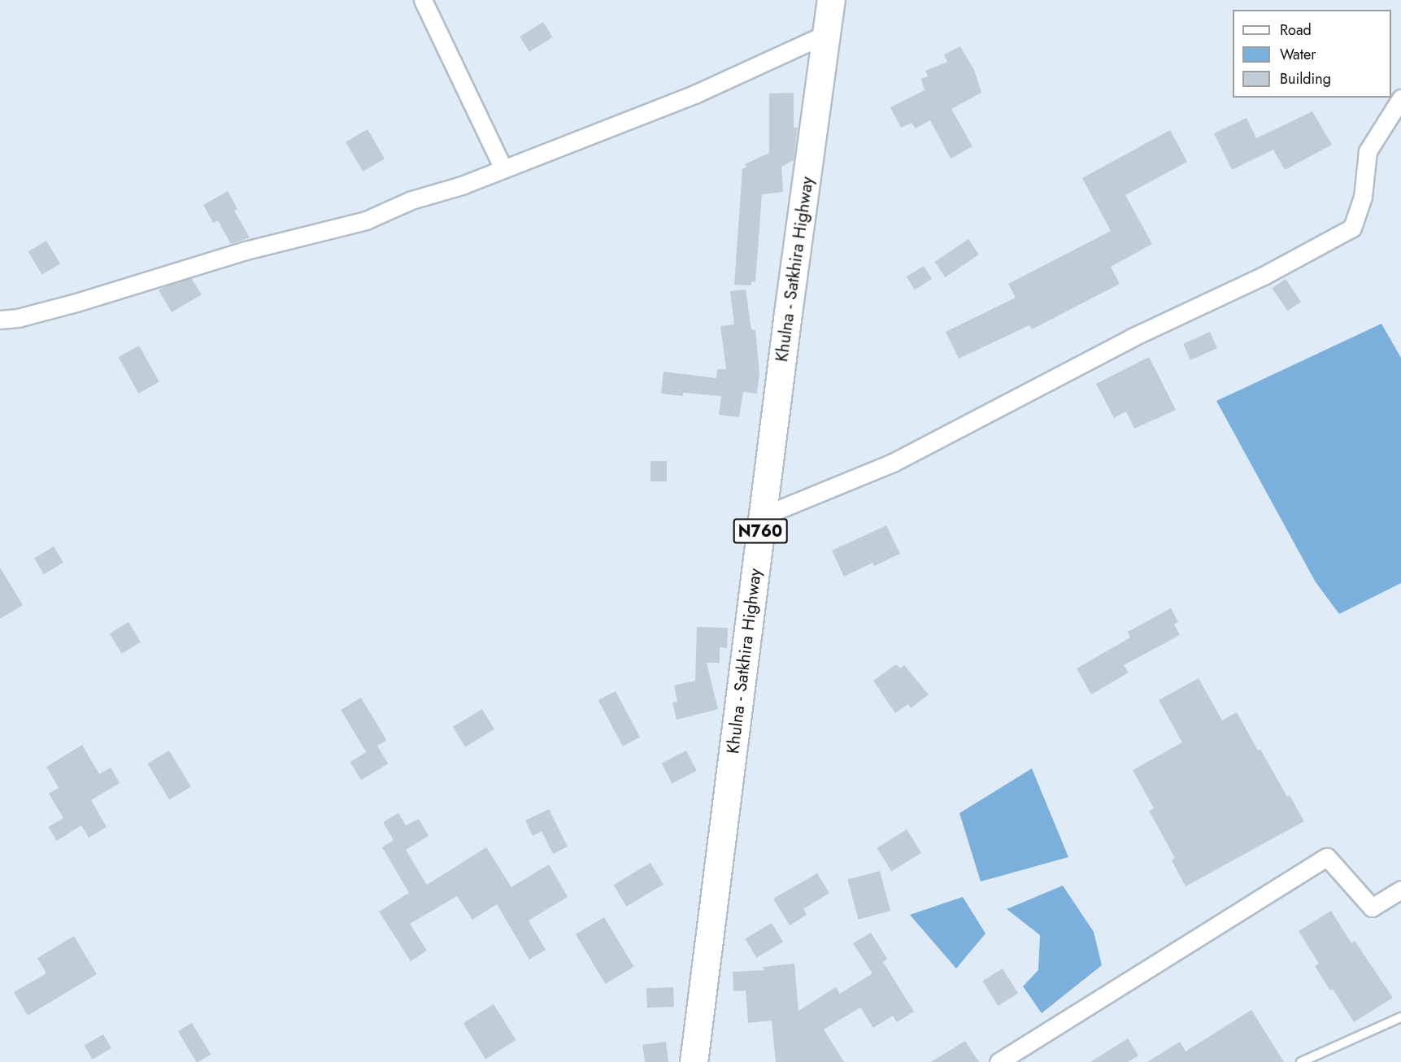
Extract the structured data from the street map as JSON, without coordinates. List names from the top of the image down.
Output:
{
  "streets": {
    "highway": ["Khulna - Satkhira Highway", "N760"]
  },
  "legend": ["Road", "Water", "Building"]
}
